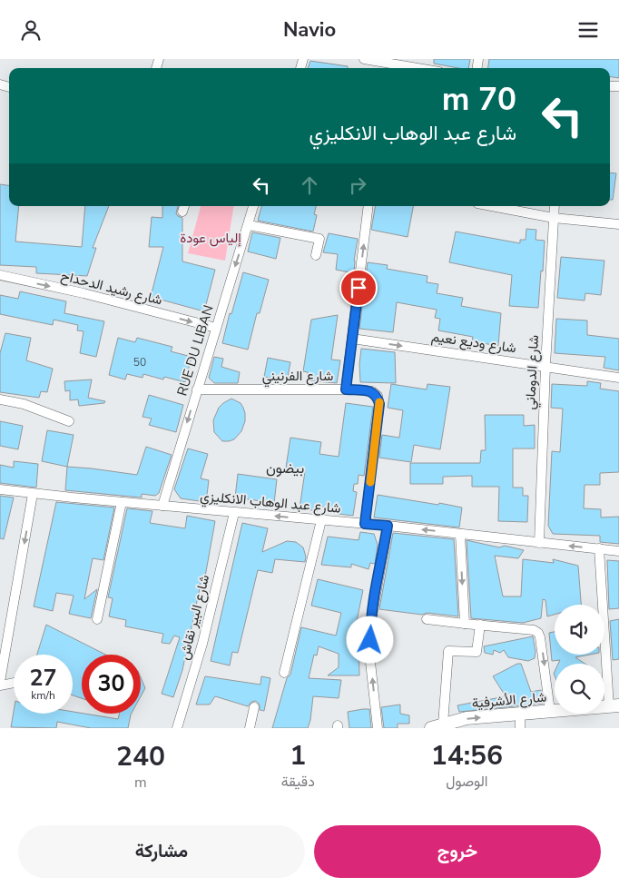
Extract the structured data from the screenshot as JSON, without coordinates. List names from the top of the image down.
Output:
{
  "streets": {
    "street": [
      "شارع رشيد الدحداح",
      "شارع وديع نعيم",
      "RUE DU LIBAN",
      "شارع الدوماني",
      "شارع الفرنيني",
      "شارع عبد الوهاب الانكليزي",
      "شارع البير نقاش",
      "شارع الأشرفية"
    ]
  },
  "crossings": [
    ["شارع رشيد الدحداح", "RUE DU LIBAN"],
    ["شارع وديع نعيم", "شارع الدوماني"],
    ["RUE DU LIBAN", "شارع الفرنيني"],
    ["RUE DU LIBAN", "شارع عبد الوهاب الانكليزي"],
    ["شارع الدوماني", "شارع عبد الوهاب الانكليزي"],
    ["شارع الفرنيني", "شارع عبد الوهاب الانكليزي"],
    ["شارع عبد الوهاب الانكليزي", "شارع البير نقاش"]
  ],
  "one_way": [
    "شارع رشيد الدحداح",
    "شارع وديع نعيم",
    "RUE DU LIBAN",
    "شارع عبد الوهاب الانكليزي"
  ],
  "districts": ["بيضون"],
  "parks": ["إلياس عودة"],
  "house_numbers": ["50"],
  "page": {
    "header": "Navio",
    "turn": ["70 m", "شارع عبد الوهاب الانكليزي"],
    "speed": "27 km/h",
    "limit": "30",
    "eta": [
      "14:56",
      "الوصول",
      "1",
      "دقيقة",
      "240",
      "m"
    ],
    "buttons": ["خروج", "مشاركة"]
  }
}
